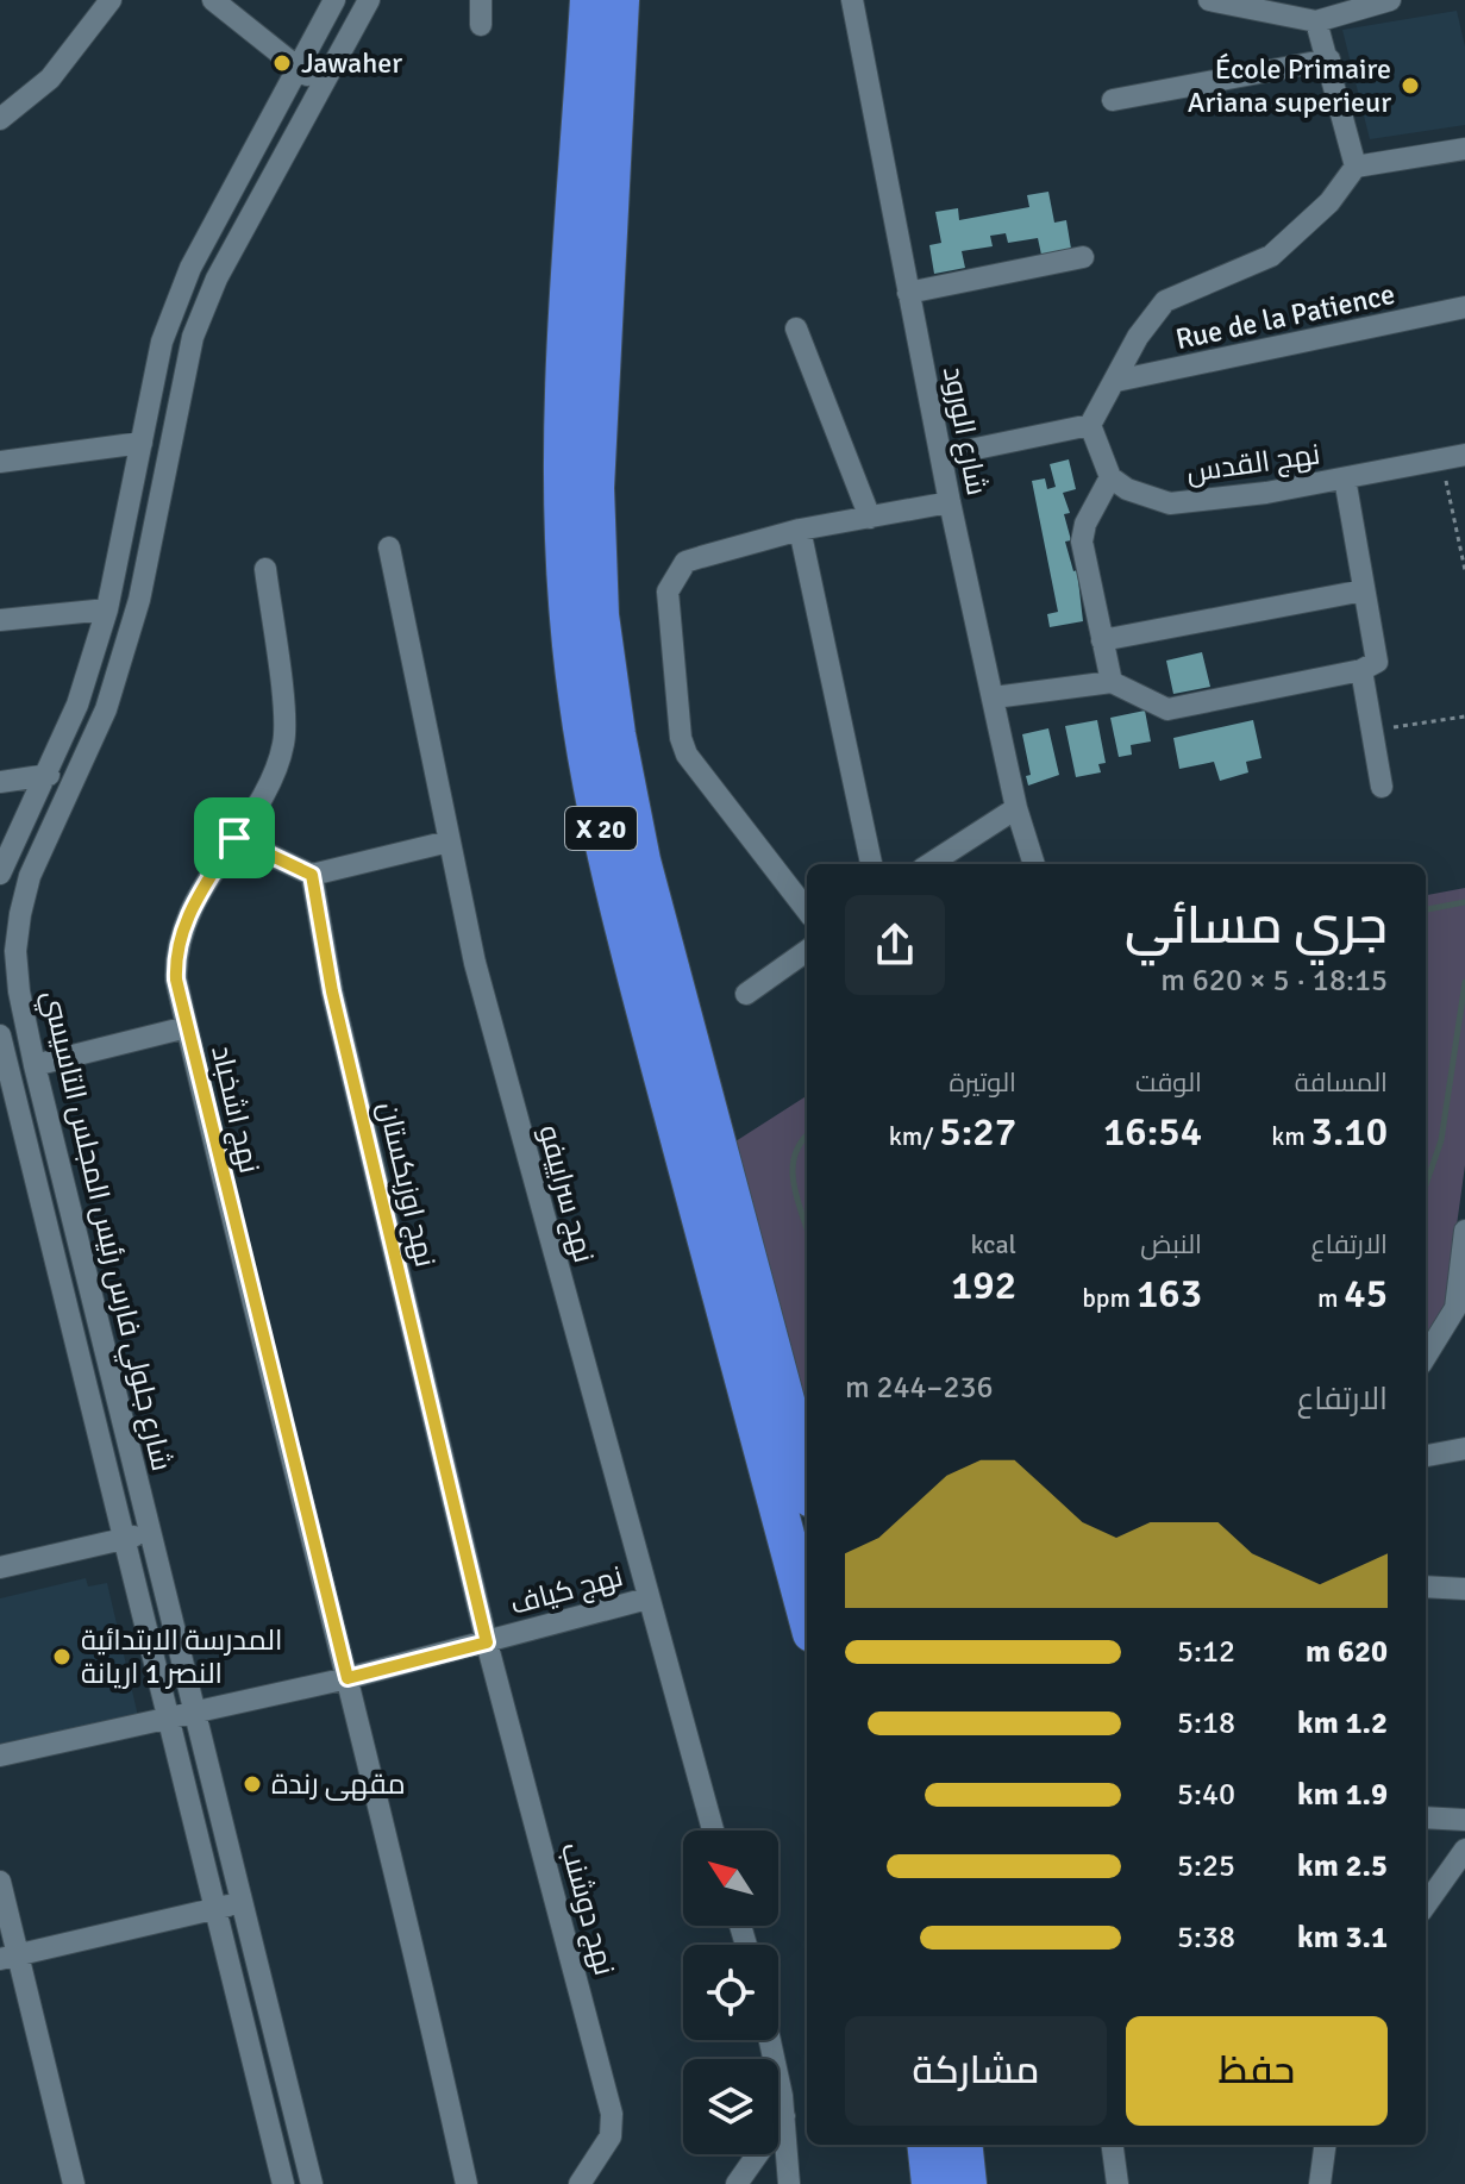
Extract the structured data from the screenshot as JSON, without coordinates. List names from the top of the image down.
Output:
{
  "streets": {
    "highway": ["X 20"],
    "street": [
      "Rue de la Patience",
      "شارع الورود",
      "نهج القدس",
      "نهج اشخباد",
      "نهج اوزبكستان",
      "نهج سراييفو",
      "شارع جلولي فارس رئيس المجلس التاسيسي",
      "نهج كياف",
      "نهج دوشنب"
    ]
  },
  "crossings": [
    ["نهج اشخباد", "نهج كياف"],
    ["نهج اوزبكستان", "نهج كياف"],
    ["نهج اوزبكستان", "نهج دوشنب"],
    ["نهج سراييفو", "نهج كياف"],
    ["شارع جلولي فارس رئيس المجلس التاسيسي", "نهج كياف"],
    ["نهج كياف", "نهج دوشنب"]
  ],
  "places": [
    "Jawaher",
    "École Primaire Ariana superieur",
    "المدرسة الابتدائية النصر 1 اريانة",
    "مقهى رندة"
  ],
  "north": "top left",
  "page": {
    "heading": ["جري مسائي", "18:15 · 5 × 620 m"],
    "stats": [
      ["المسافة", "3.10 km"],
      ["الوقت", "16:54"],
      ["الوتيرة", "5:27 /km"],
      ["الارتفاع", "45 m"],
      ["النبض", "163 bpm"],
      ["kcal", "192"]
    ],
    "chart": ["الارتفاع", "236–244 m"],
    "list": [
      {
        "name": "620 m",
        "note": "5:12"
      },
      {
        "name": "1.2 km",
        "note": "5:18"
      },
      {
        "name": "1.9 km",
        "note": "5:40"
      },
      {
        "name": "2.5 km",
        "note": "5:25"
      },
      {
        "name": "3.1 km",
        "note": "5:38"
      }
    ],
    "buttons": ["حفظ", "مشاركة"]
  }
}
